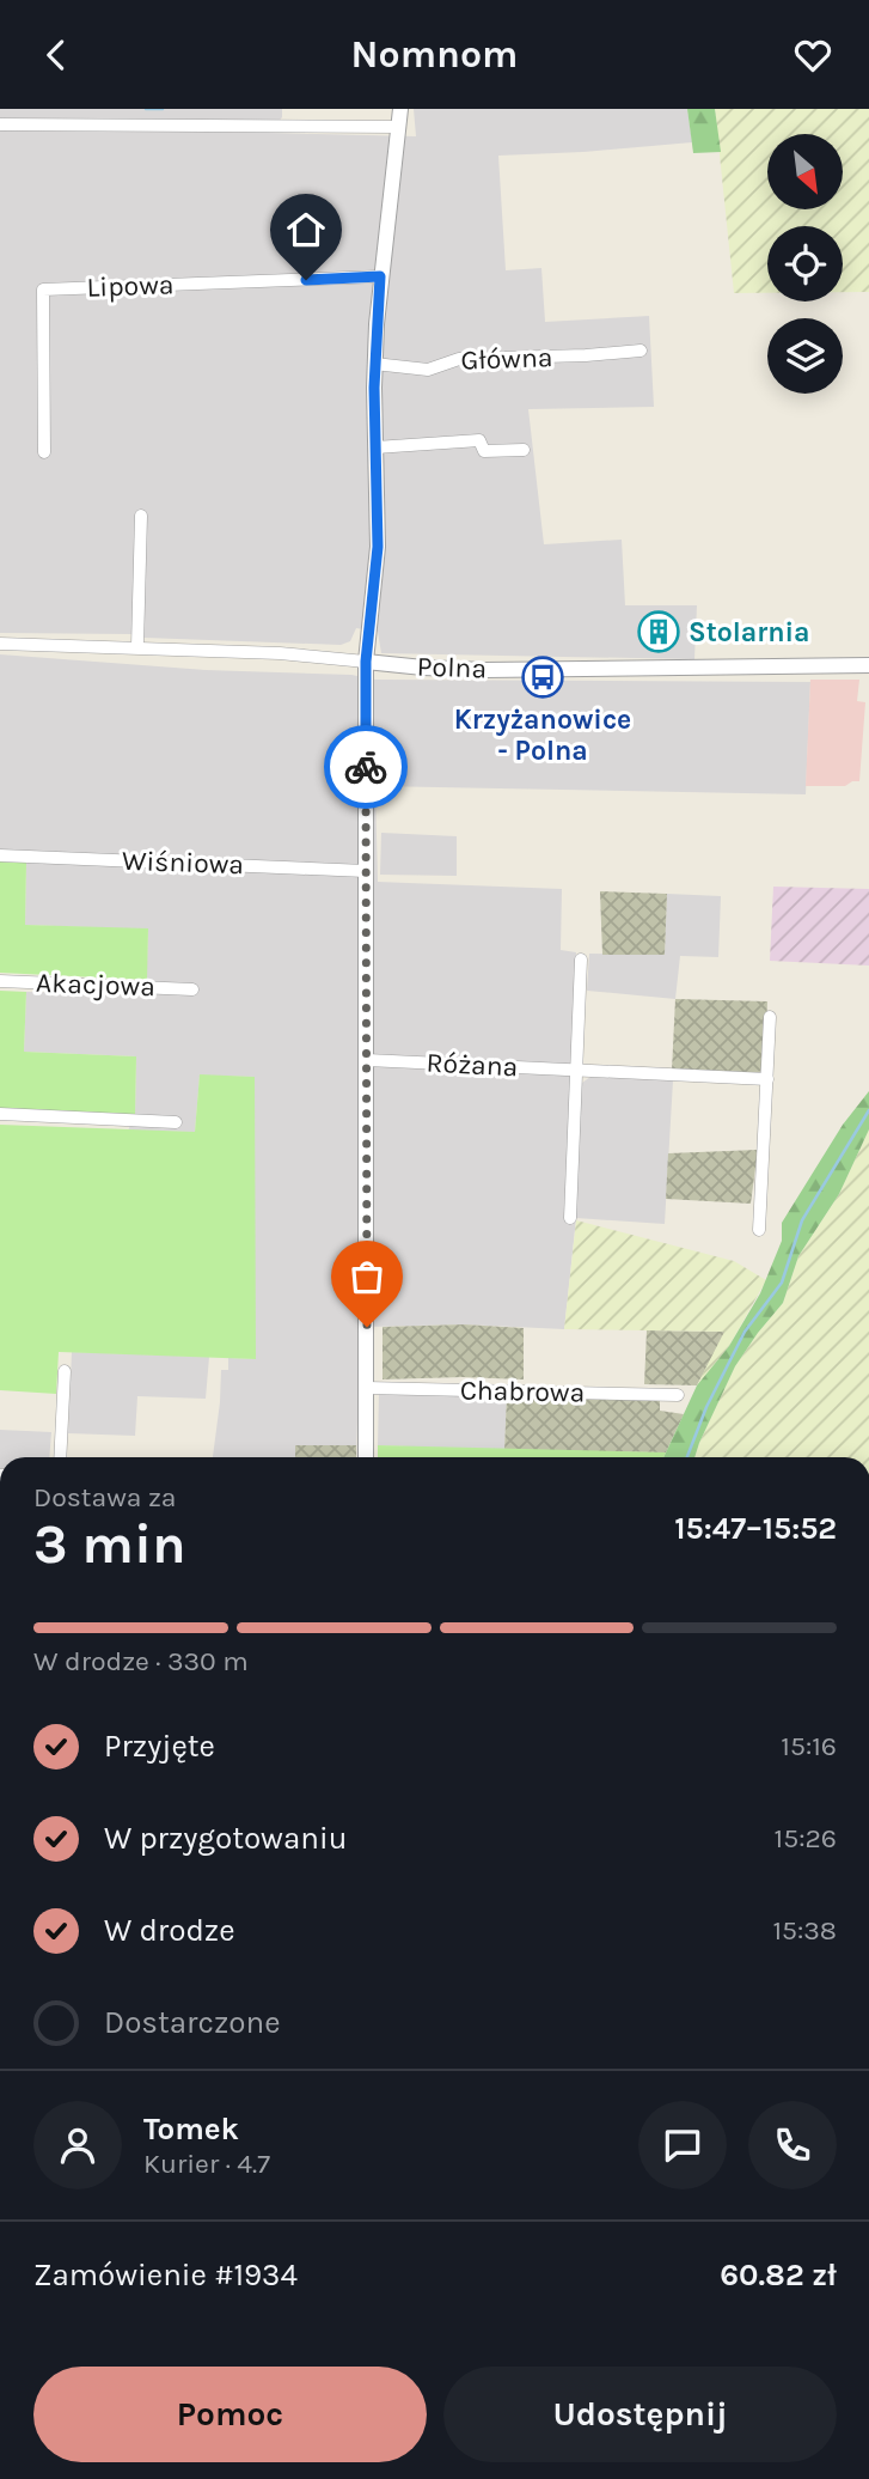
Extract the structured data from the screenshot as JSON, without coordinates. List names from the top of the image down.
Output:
{
  "streets": {
    "street": [
      "Lipowa",
      "Główna",
      "Polna",
      "Wiśniowa",
      "Akacjowa",
      "Różana",
      "Chabrowa"
    ]
  },
  "places": {
    "building": ["Stolarnia"],
    "bus stop": ["Krzyżanowice - Polna"]
  },
  "north": "bottom right",
  "page": {
    "header": "Nomnom",
    "heading": ["3 min", "Dostawa za", "15:47–15:52"],
    "panel": [
      "Tomek",
      "Kurier · 4.7",
      "Zamówienie #1934",
      "60.82 zł"
    ],
    "bar": "W drodze · 330 m",
    "list": [
      ["Przyjęte", "15:16"],
      ["W przygotowaniu", "15:26"],
      ["W drodze", "15:38"],
      "Dostarczone"
    ],
    "buttons": ["Pomoc", "Udostępnij"]
  }
}
